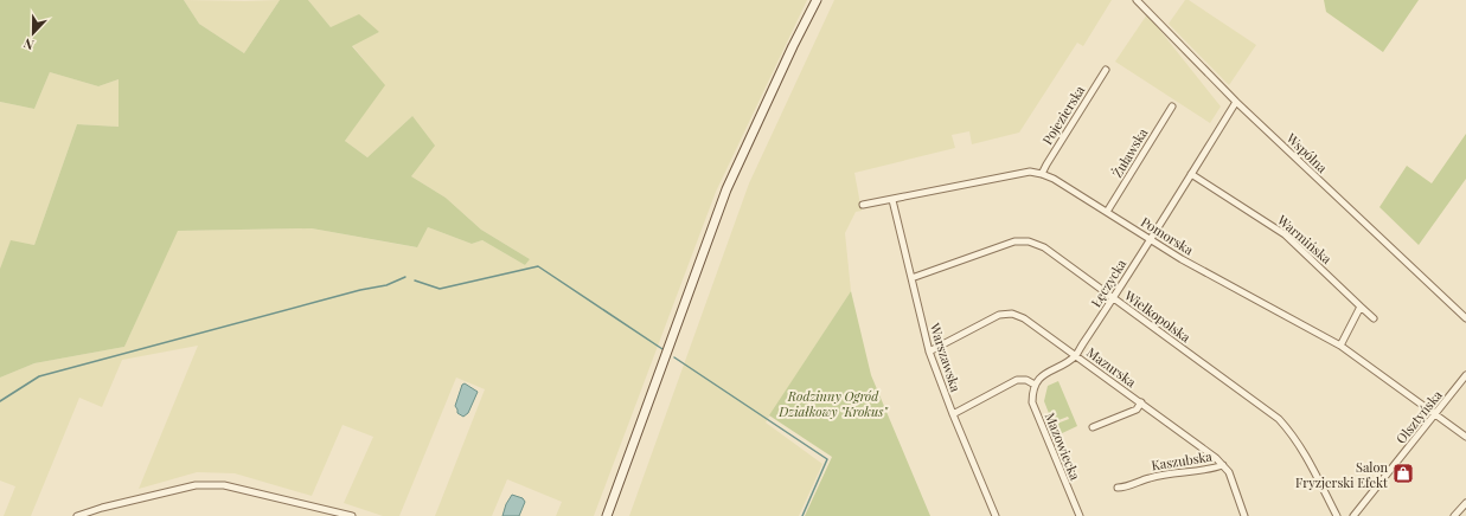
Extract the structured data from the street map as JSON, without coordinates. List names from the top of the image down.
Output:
{
  "streets": {
    "street": [
      "Pojezierska",
      "Żuławska",
      "Wspólna",
      "Pomorska",
      "Warmińska",
      "Łęczycka",
      "Wielkopolska",
      "Warszawska",
      "Mazurska",
      "Olsztyńska",
      "Mazowiecka",
      "Kaszubska"
    ]
  },
  "crossings": [
    ["Pojezierska", "Pomorska"],
    ["Żuławska", "Pomorska"],
    ["Wspólna", "Łęczycka"],
    ["Pomorska", "Łęczycka"],
    ["Pomorska", "Warszawska"],
    ["Pomorska", "Olsztyńska"],
    ["Warmińska", "Łęczycka"],
    ["Łęczycka", "Wielkopolska"],
    ["Łęczycka", "Mazurska"],
    ["Łęczycka", "Mazowiecka"],
    ["Wielkopolska", "Warszawska"],
    ["Warszawska", "Mazurska"],
    ["Mazurska", "Kaszubska"]
  ],
  "parks": ["Rodzinny Ogród Działkowy \"Krokus\""],
  "places": {
    "shop": ["Salon Fryzjerski Efekt"]
  },
  "north": "bottom"
}
